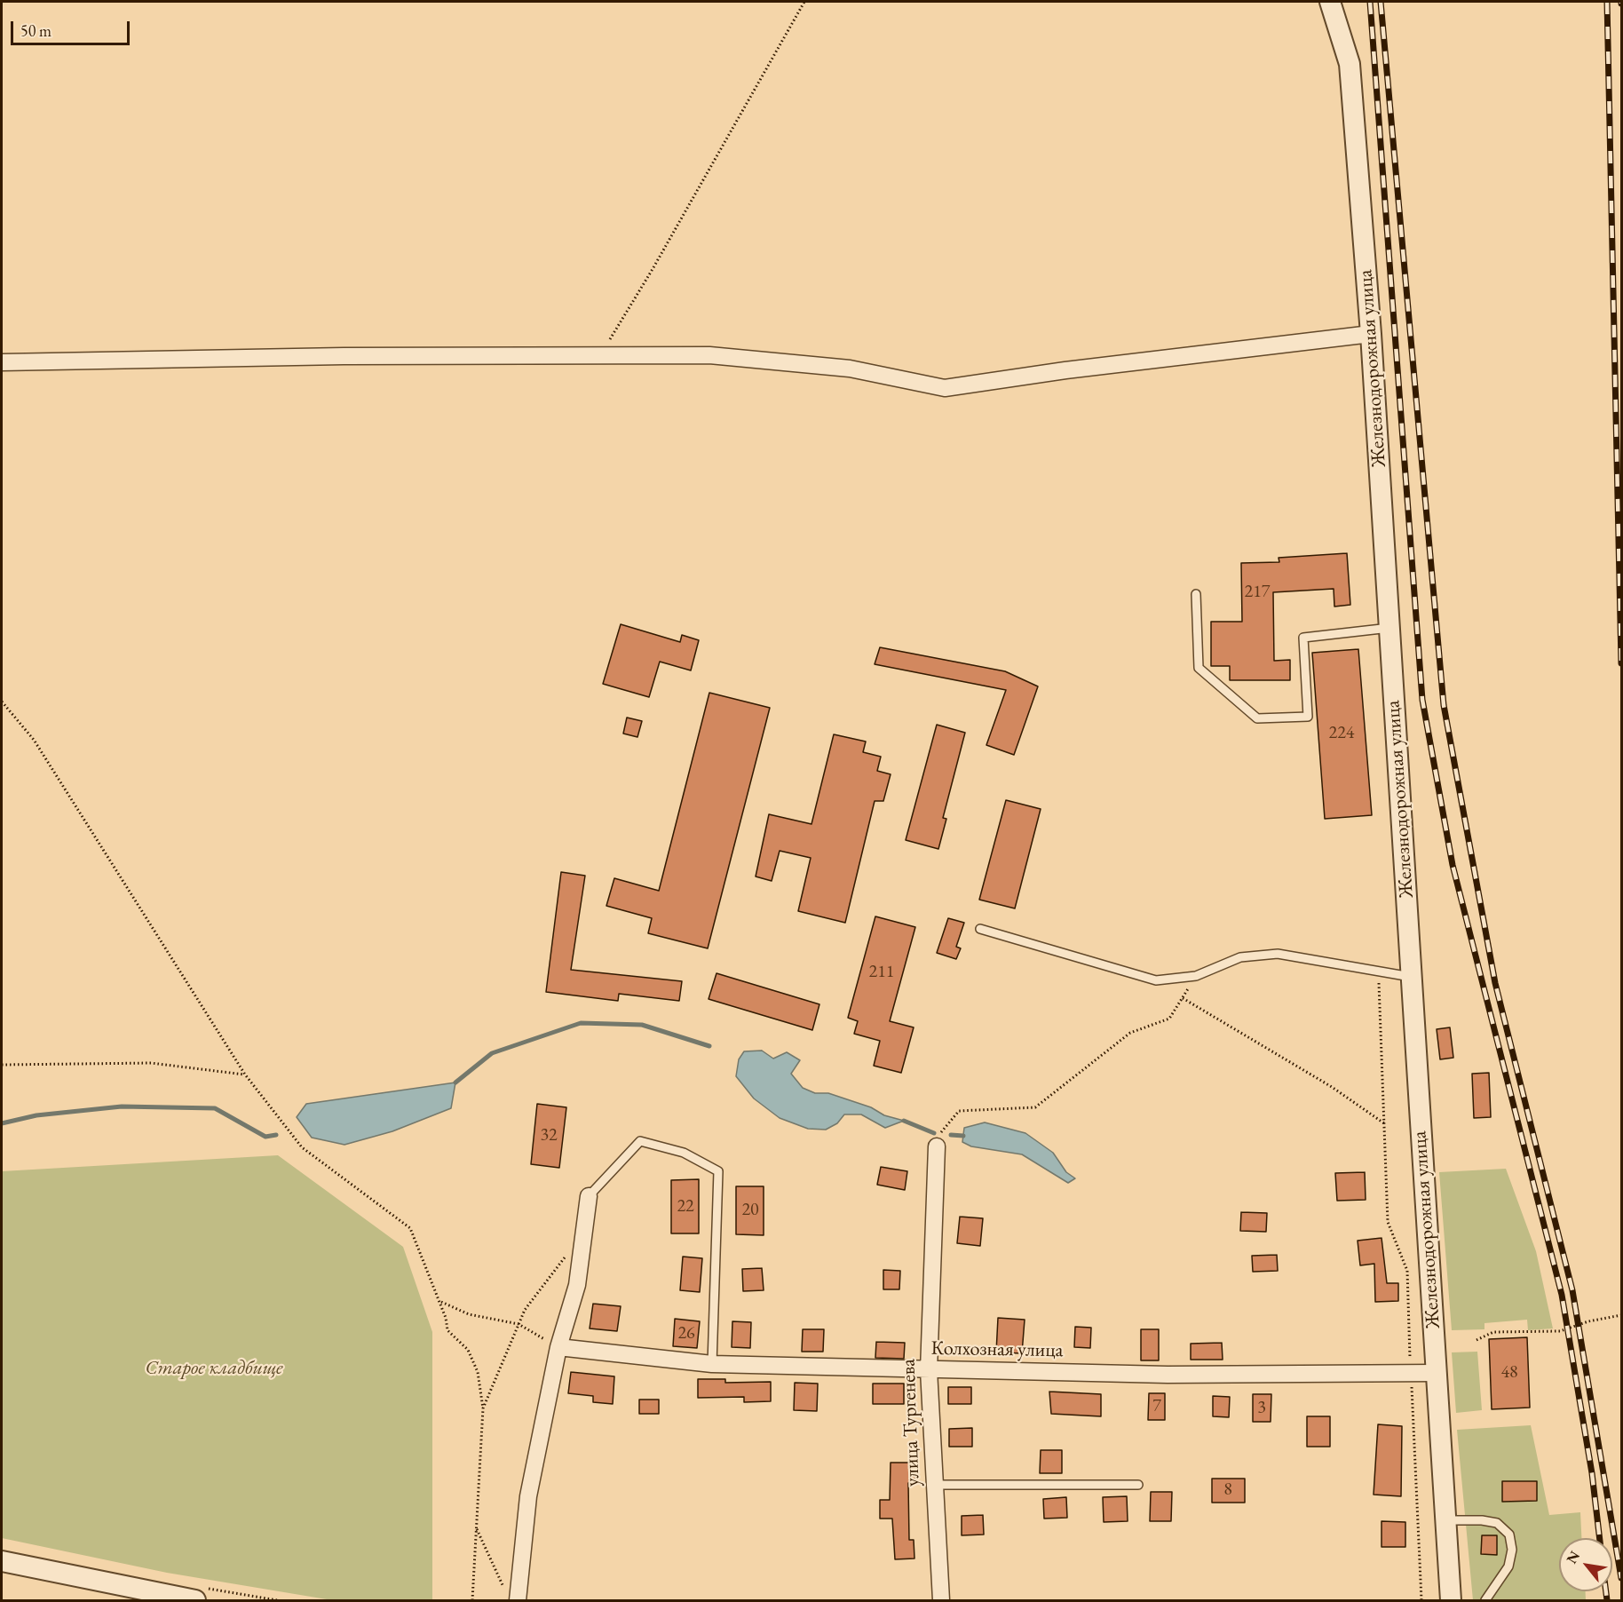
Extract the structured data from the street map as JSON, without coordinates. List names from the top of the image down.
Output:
{
  "streets": {
    "street": ["Железнодорожная улица", "Колхозная улица", "улица Тургенева"]
  },
  "crossings": [
    ["Железнодорожная улица", "Колхозная улица"],
    ["Колхозная улица", "улица Тургенева"]
  ],
  "parks": ["Старое кладбище"],
  "house_numbers": [
    "217",
    "224",
    "211",
    "32",
    "22",
    "20",
    "26",
    "48",
    "7",
    "3",
    "8"
  ],
  "scale_bar": "50 m",
  "north": "top left"
}
